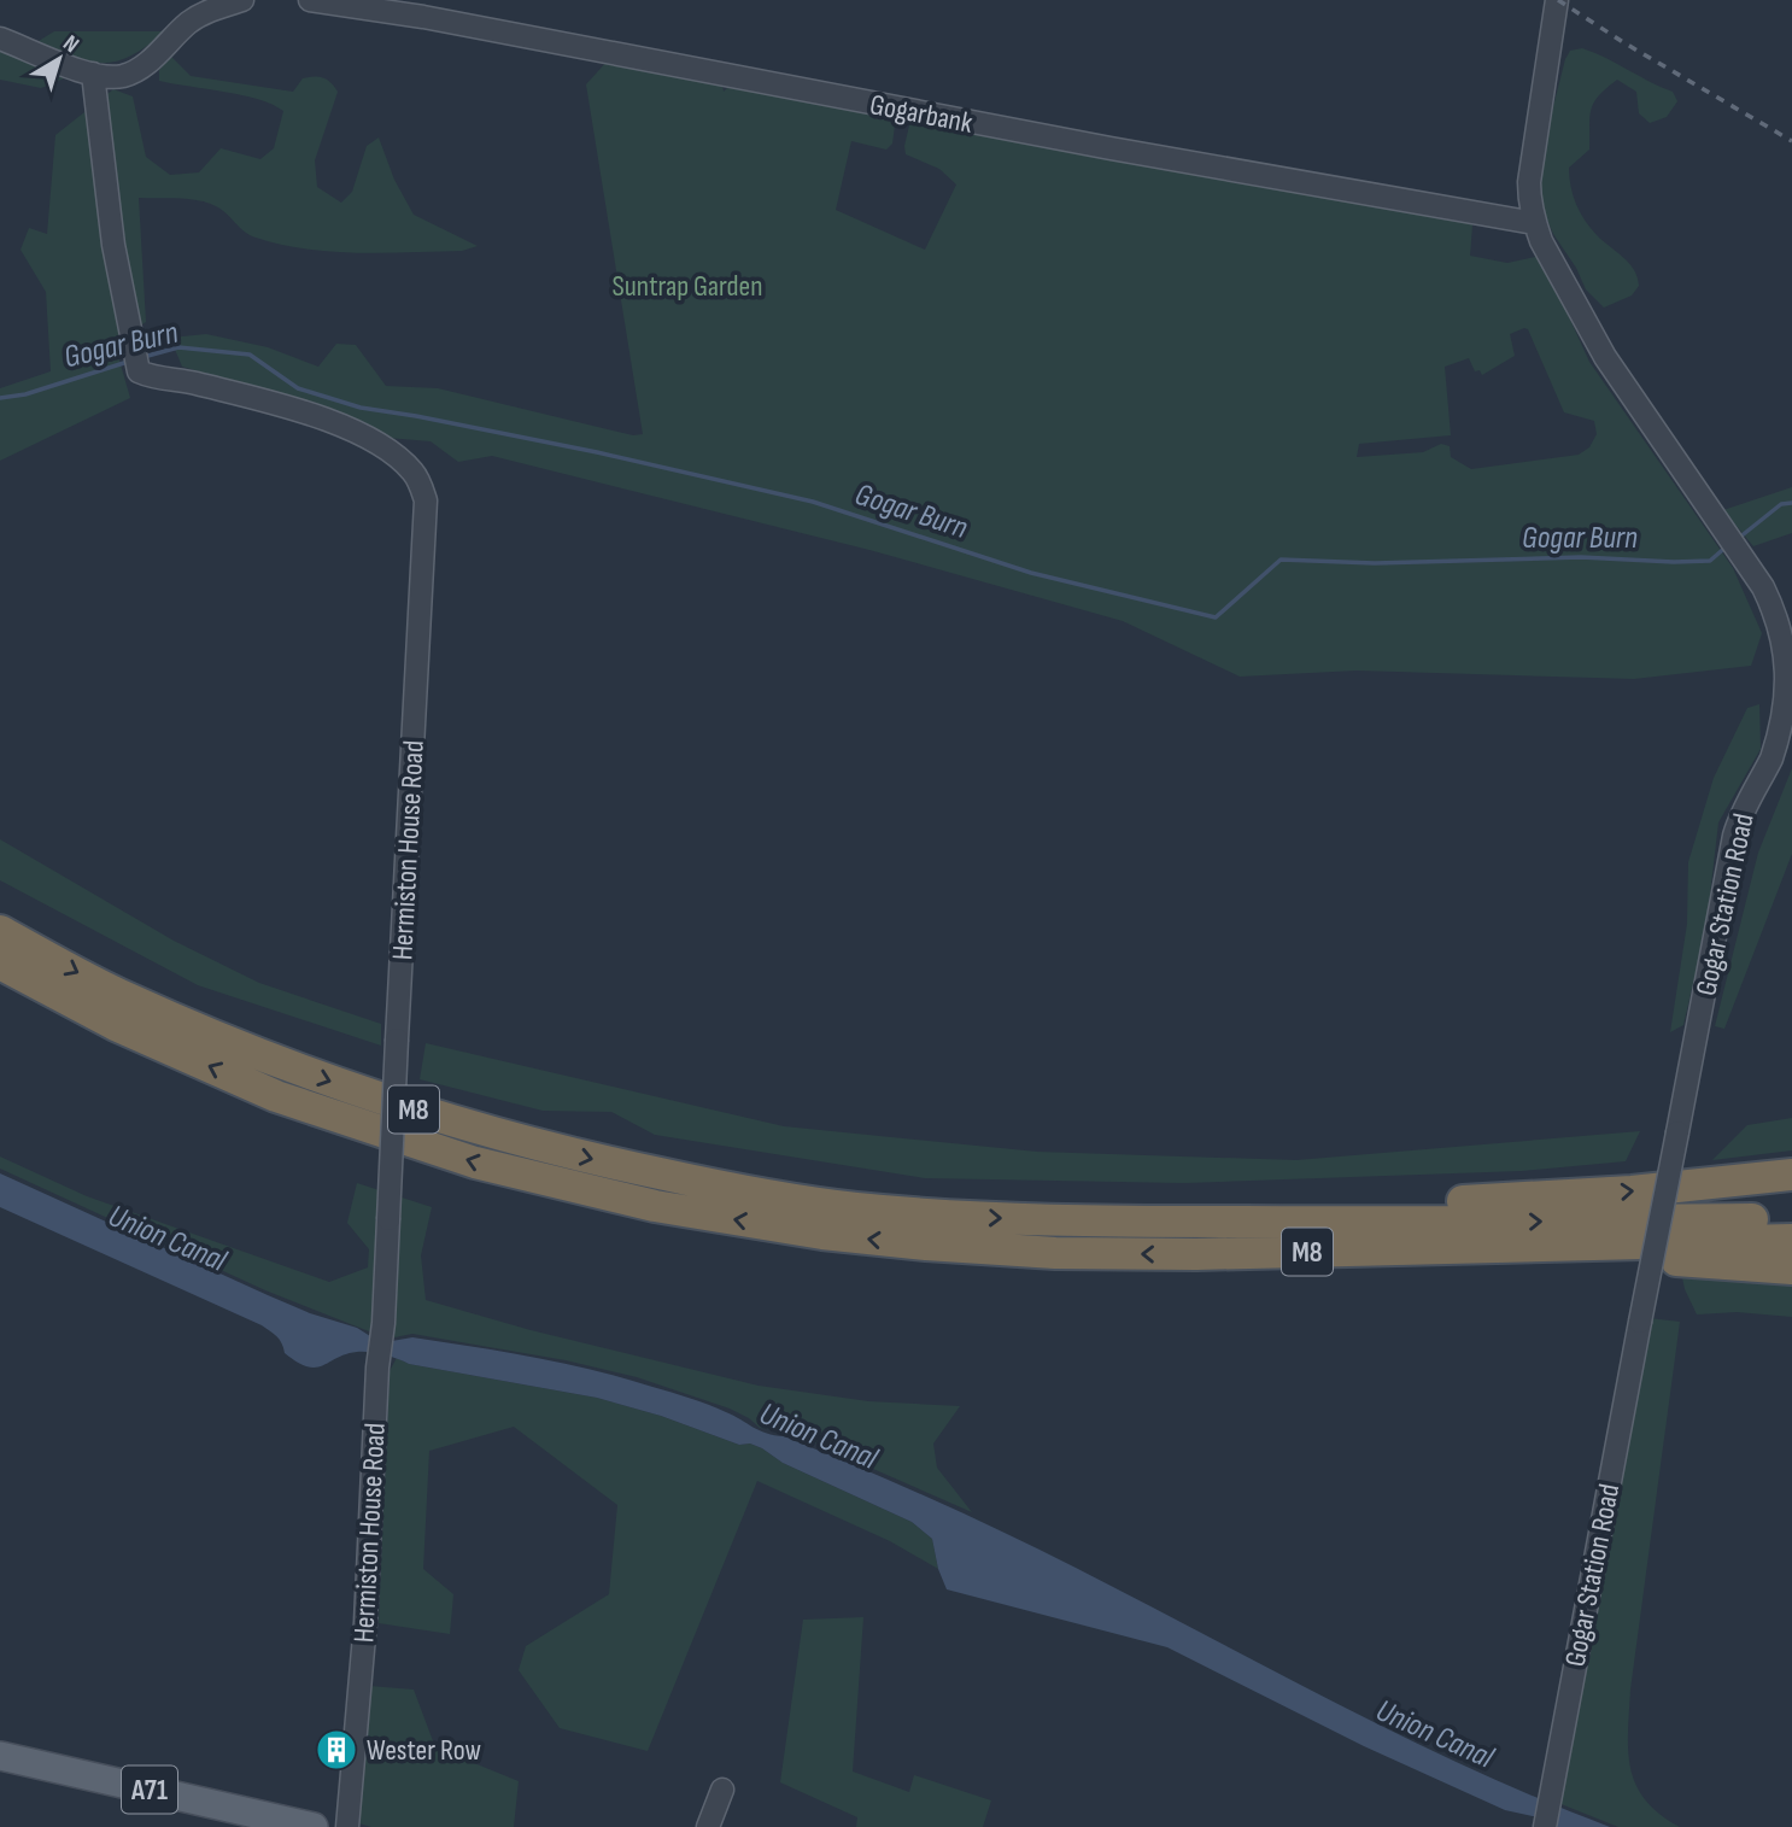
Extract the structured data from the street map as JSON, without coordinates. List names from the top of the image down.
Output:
{
  "streets": {
    "highway": ["M8"],
    "main road": ["A71"],
    "street": ["Gogarbank", "Hermiston House Road", "Gogar Station Road"]
  },
  "crossings": [
    ["Gogarbank", "Gogar Station Road"]
  ],
  "water": ["Gogar Burn", "Union Canal"],
  "parks": ["Suntrap Garden"],
  "places": {
    "building": ["Wester Row"]
  },
  "north": "top right"
}
